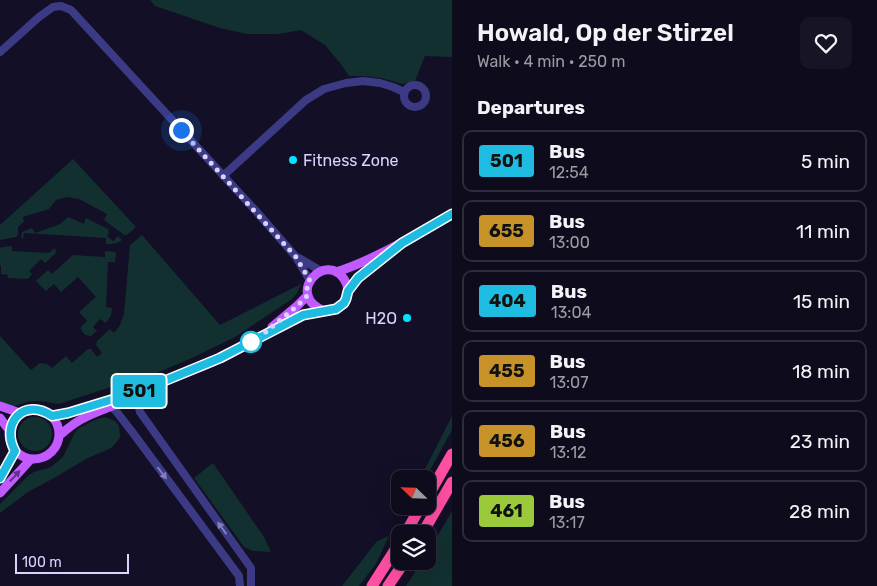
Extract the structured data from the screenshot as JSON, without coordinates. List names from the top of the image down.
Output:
{
  "places": ["Fitness Zone", "H2O"],
  "lines": ["bus line 501"],
  "scale_bar": "100 m",
  "north": "top left",
  "page": {
    "on_map": "501",
    "heading": [
      ["Howald, Op der Stirzel", "Walk · 4 min · 250 m"],
      "Departures"
    ],
    "list": [
      {
        "mark": "501",
        "name": "Bus",
        "note": "12:54",
        "value": "5 min"
      },
      {
        "mark": "655",
        "name": "Bus",
        "note": "13:00",
        "value": "11 min"
      },
      {
        "mark": "404",
        "name": "Bus",
        "note": "13:04",
        "value": "15 min"
      },
      {
        "mark": "455",
        "name": "Bus",
        "note": "13:07",
        "value": "18 min"
      },
      {
        "mark": "456",
        "name": "Bus",
        "note": "13:12",
        "value": "23 min"
      },
      {
        "mark": "461",
        "name": "Bus",
        "note": "13:17",
        "value": "28 min"
      }
    ],
    "scale": "100 m"
  }
}
